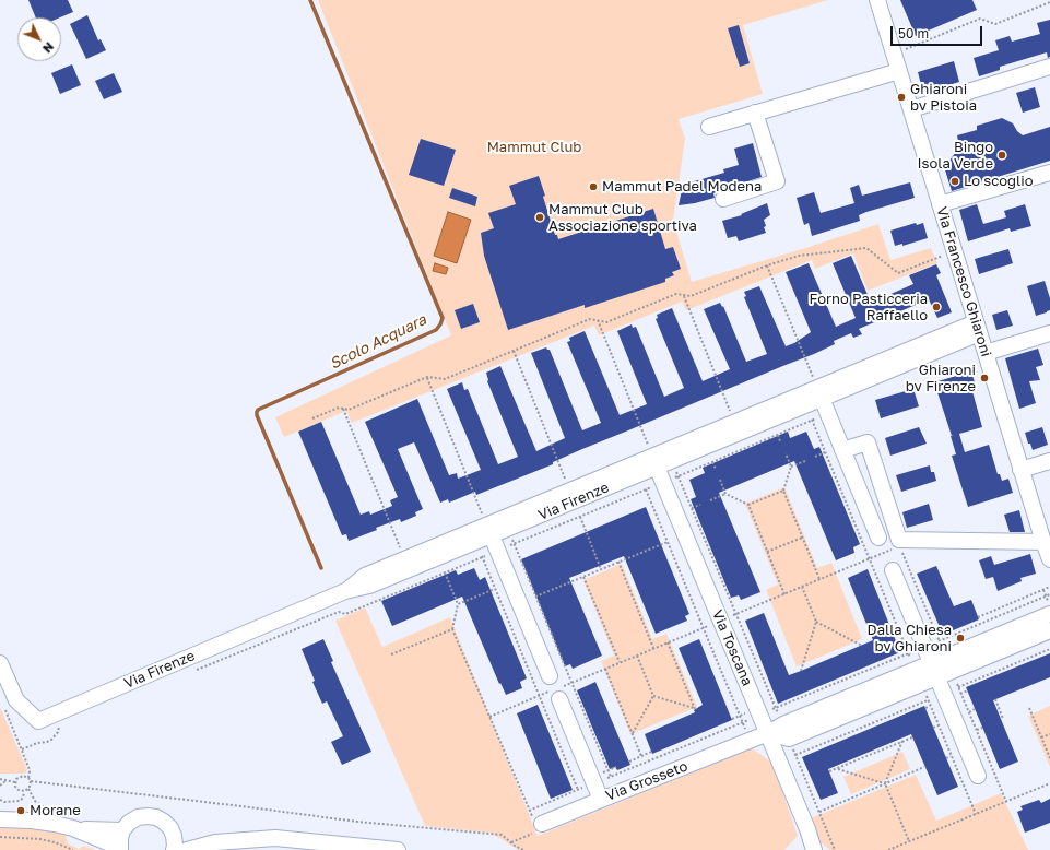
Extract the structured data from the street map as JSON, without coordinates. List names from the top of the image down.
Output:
{
  "streets": {
    "street": [
      "Via Francesco Ghiaroni",
      "Via Firenze",
      "Via Toscana",
      "Via Grosseto"
    ]
  },
  "crossings": [
    ["Via Francesco Ghiaroni", "Via Firenze"],
    ["Via Firenze", "Via Toscana"],
    ["Via Toscana", "Via Grosseto"]
  ],
  "water": ["Scolo Acquara"],
  "parks": ["Mammut Club"],
  "places": [
    "Ghiaroni bv Pistoia",
    "Bingo Isola Verde",
    "Lo scoglio",
    "Mammut Padel Modena",
    "Mammut Club Associazione sportiva",
    "Forno Pasticceria Raffaello",
    "Ghiaroni bv Firenze",
    "Dalla Chiesa bv Ghiaroni",
    "Morane"
  ],
  "scale_bar": "50 m",
  "north": "bottom right"
}
